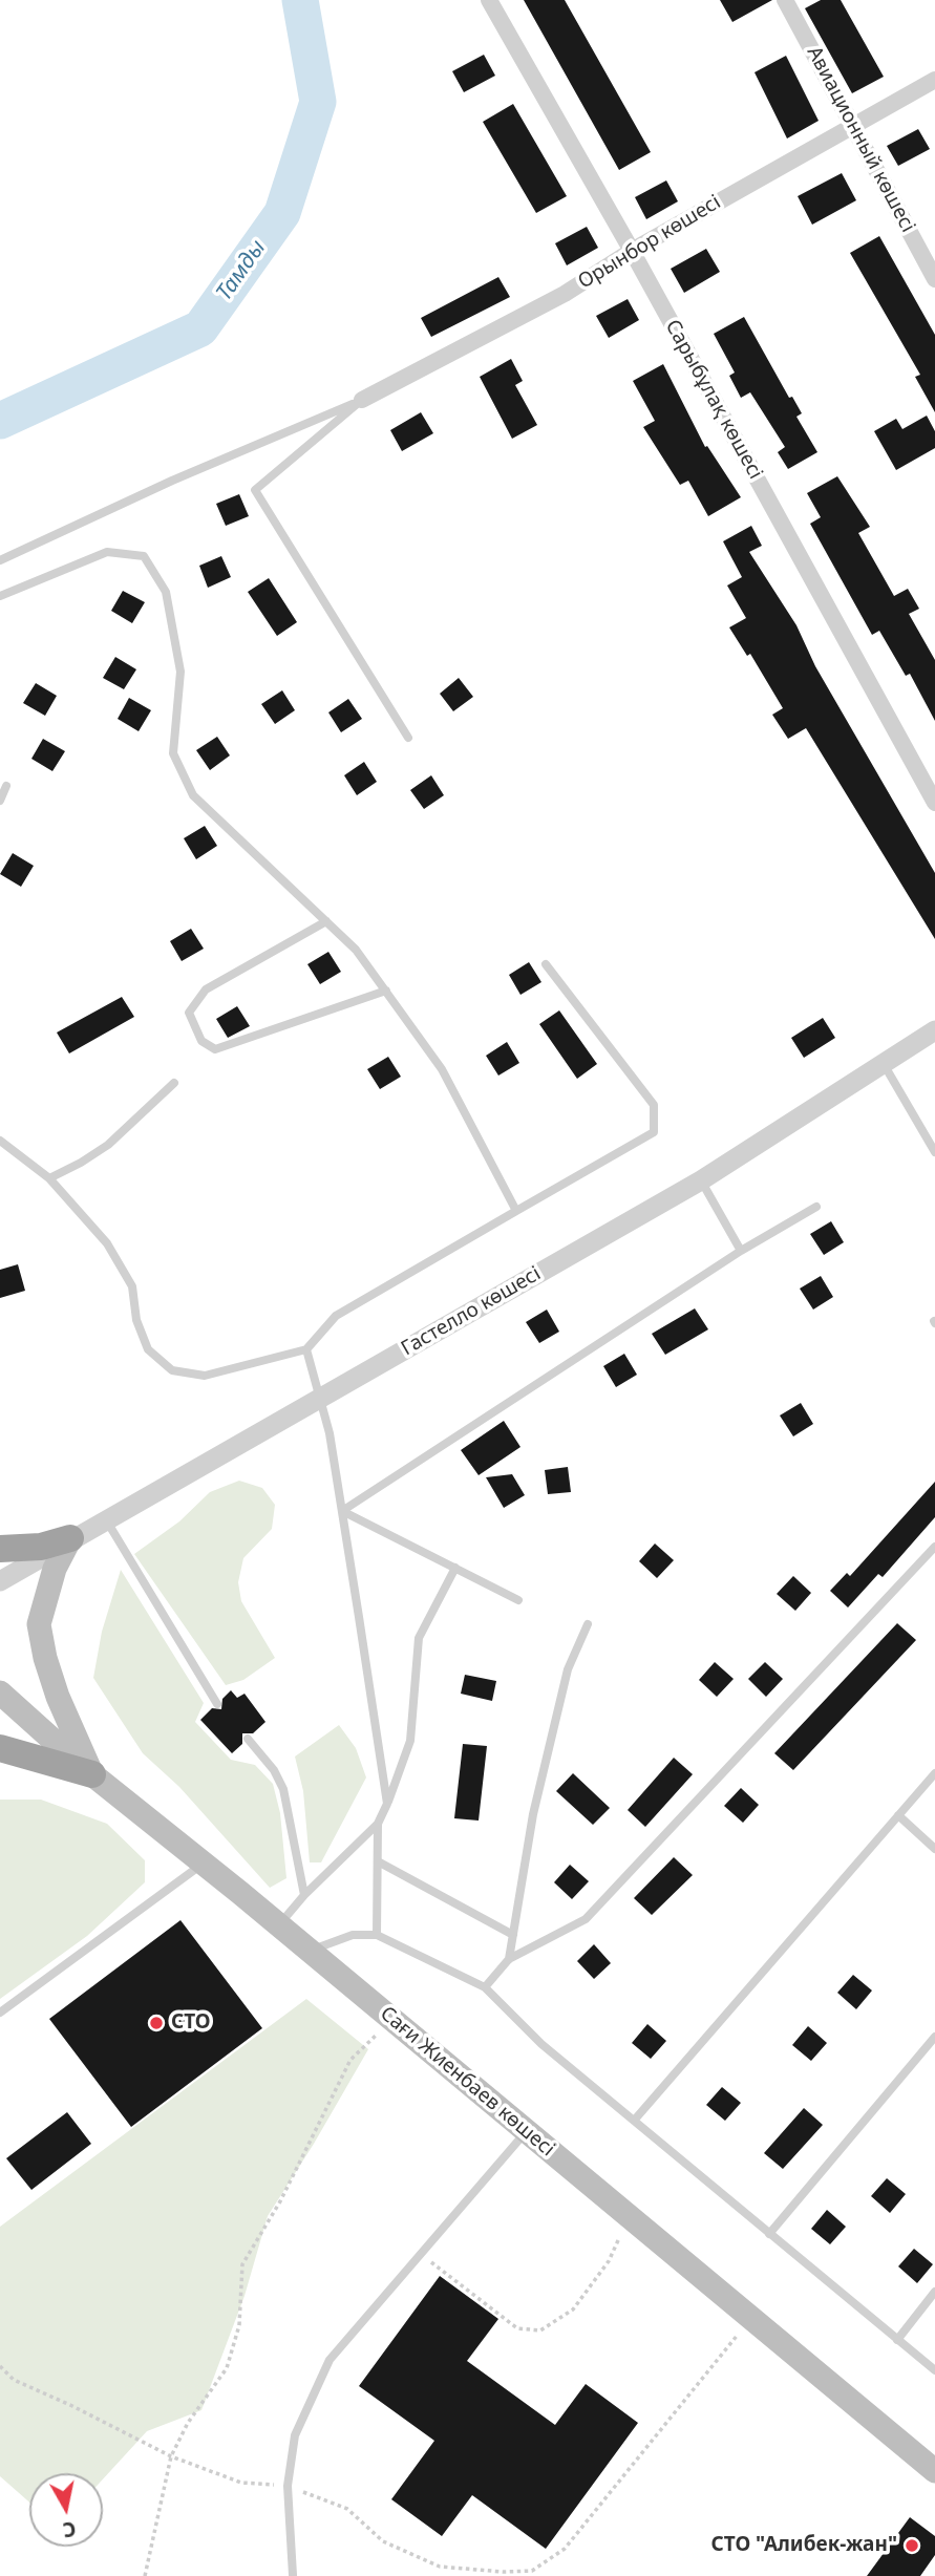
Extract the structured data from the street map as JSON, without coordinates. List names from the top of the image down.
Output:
{
  "streets": {
    "main road": ["Сағи Жиенбаев көшесі"],
    "street": [
      "Авиационный көшесі",
      "Орынбор көшесі",
      "Сарыбұлақ көшесі",
      "Гастелло көшесі"
    ]
  },
  "crossings": [
    ["Авиационный көшесі", "Орынбор көшесі"],
    ["Орынбор көшесі", "Сарыбұлақ көшесі"]
  ],
  "water": ["Тамды"],
  "places": ["СТО", "СТО \"Алибек-жан\""],
  "north": "bottom"
}
